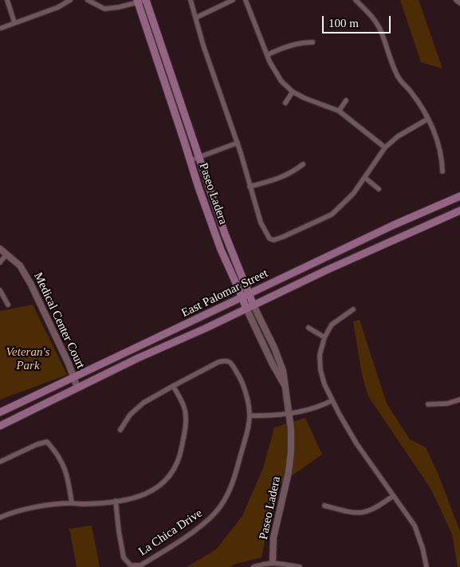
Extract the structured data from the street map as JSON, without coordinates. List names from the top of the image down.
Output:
{
  "streets": {
    "main road": ["Paseo Ladera", "East Palomar Street"],
    "street": ["Medical Center Court", "La Chica Drive"]
  },
  "crossings": [
    ["Paseo Ladera", "East Palomar Street"],
    ["East Palomar Street", "Medical Center Court"]
  ],
  "parks": ["Veteran's Park"],
  "scale_bar": "100 m"
}
